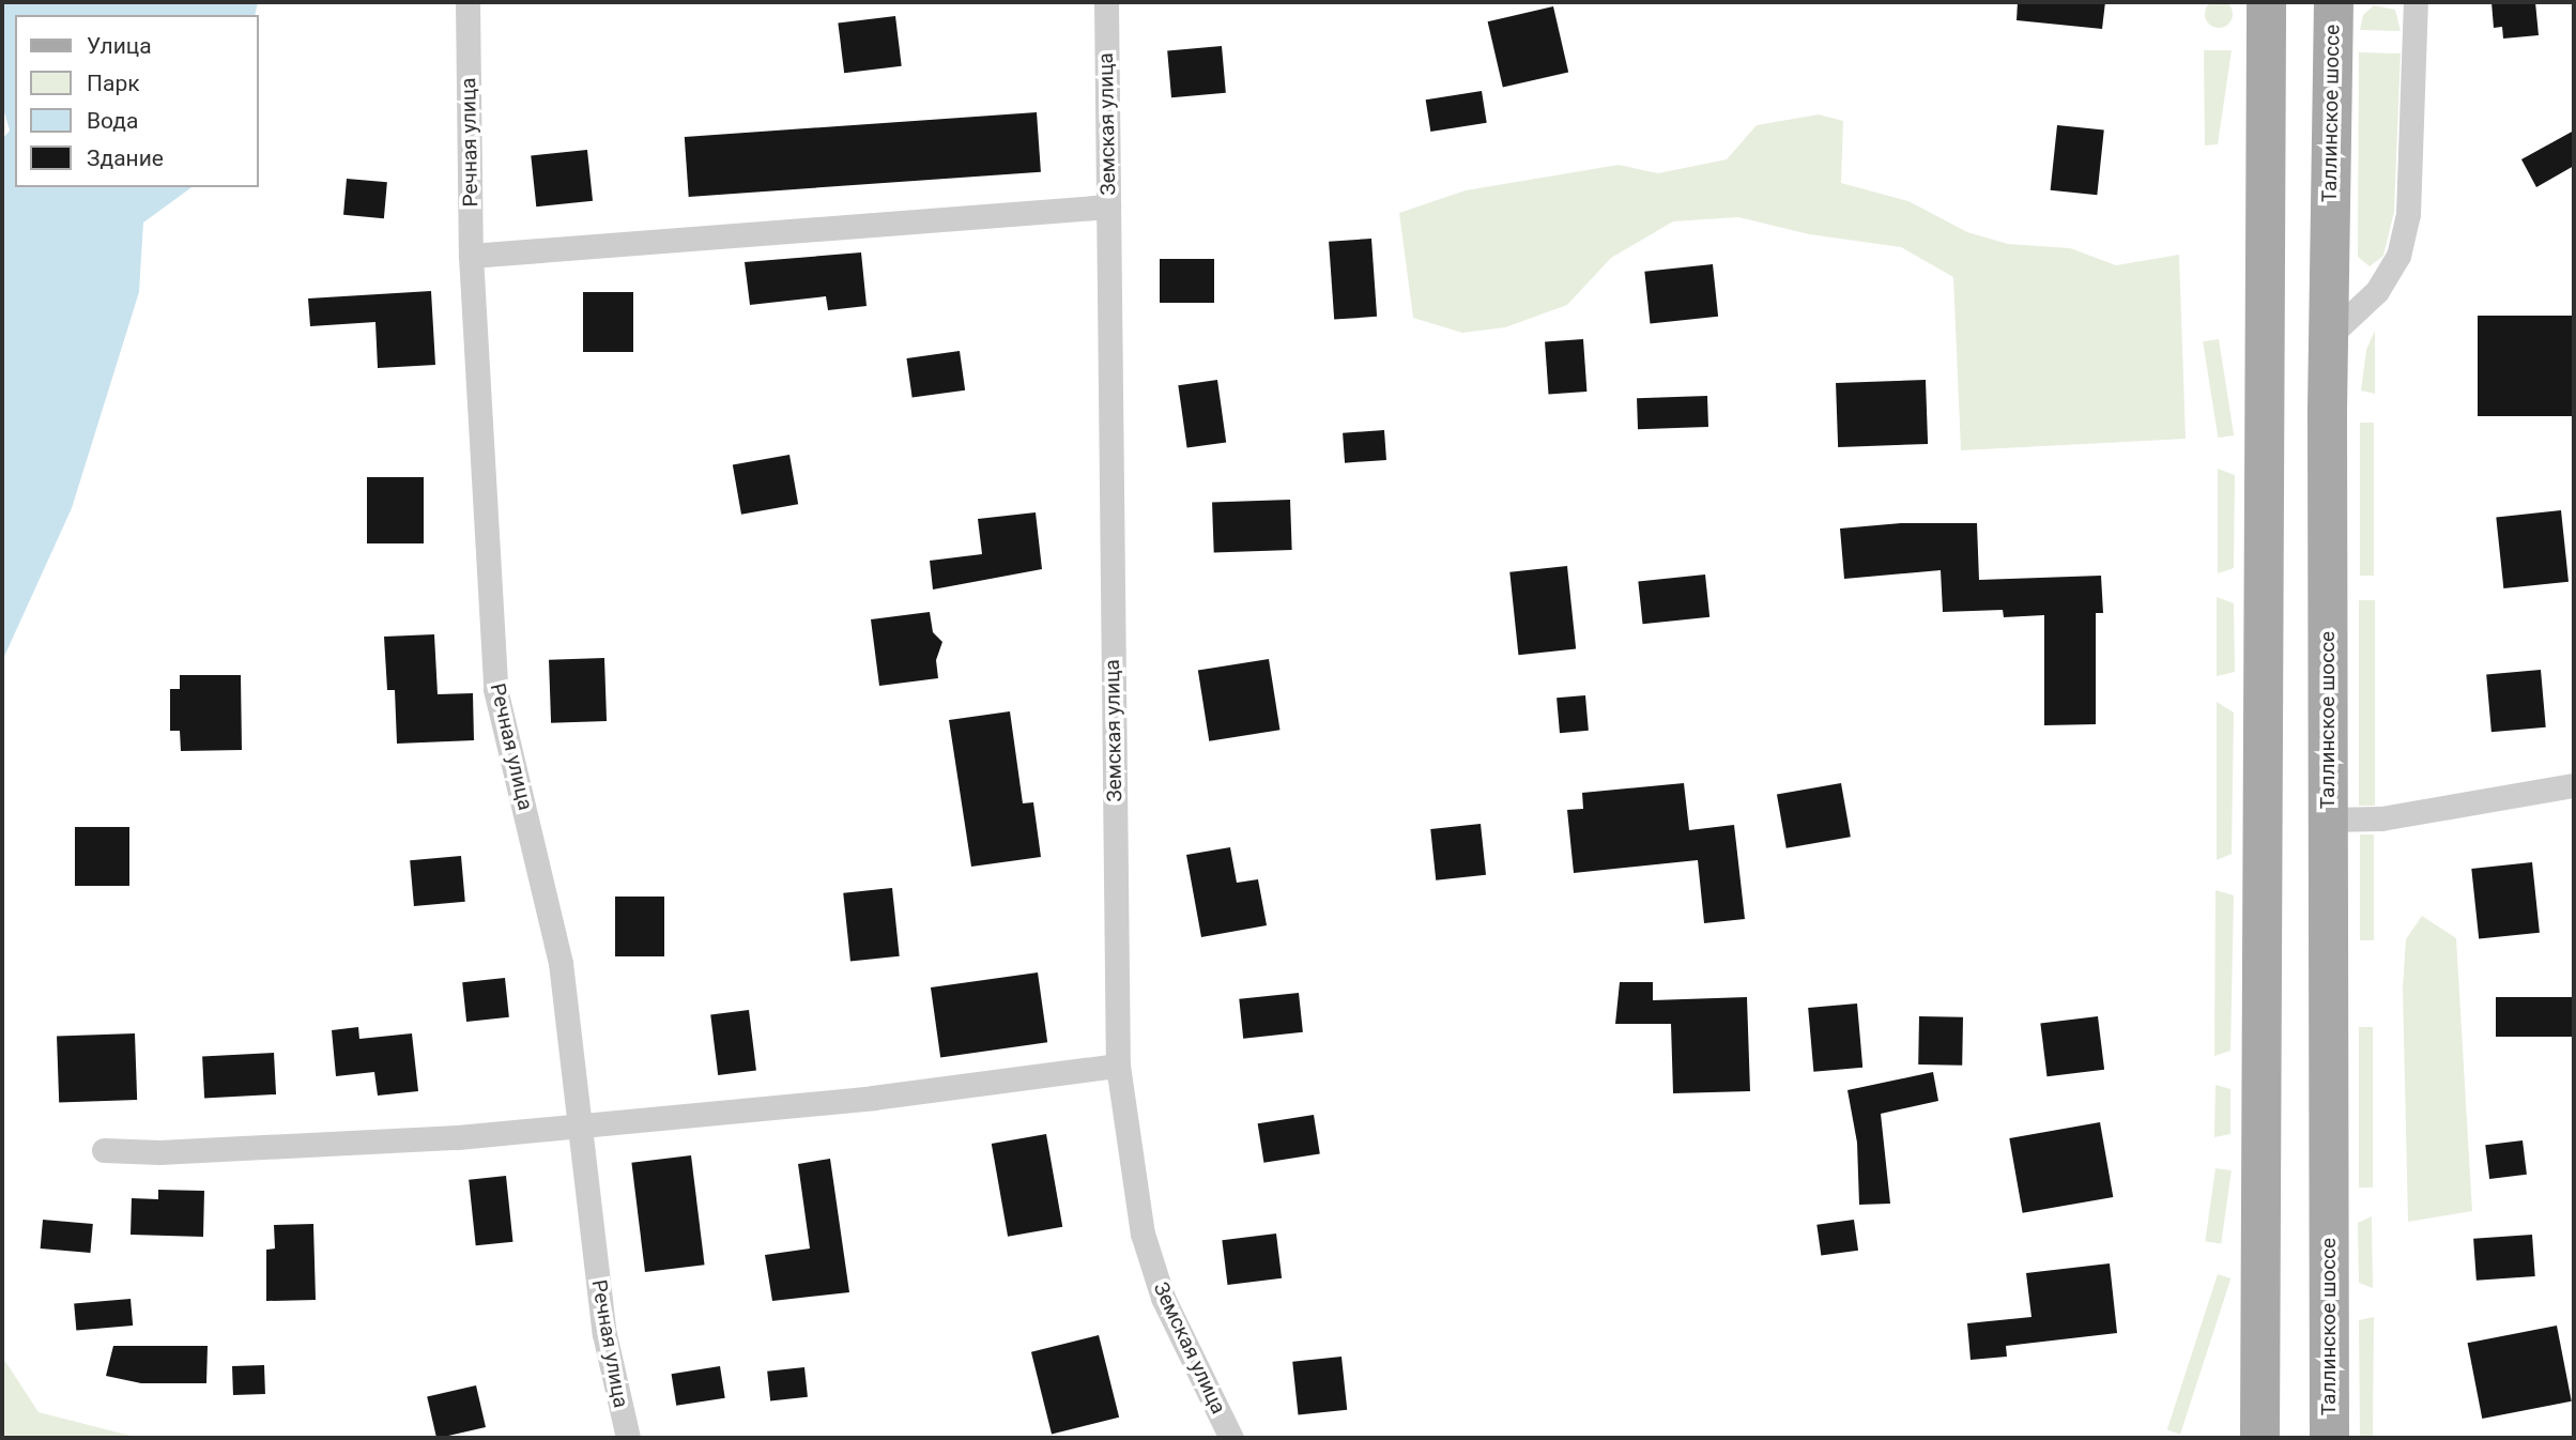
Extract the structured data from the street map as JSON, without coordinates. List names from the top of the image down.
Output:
{
  "streets": {
    "main road": ["Таллинское шоссе"],
    "street": ["Земская улица", "Речная улица"]
  },
  "legend": [
    "Улица",
    "Парк",
    "Вода",
    "Здание"
  ]
}
